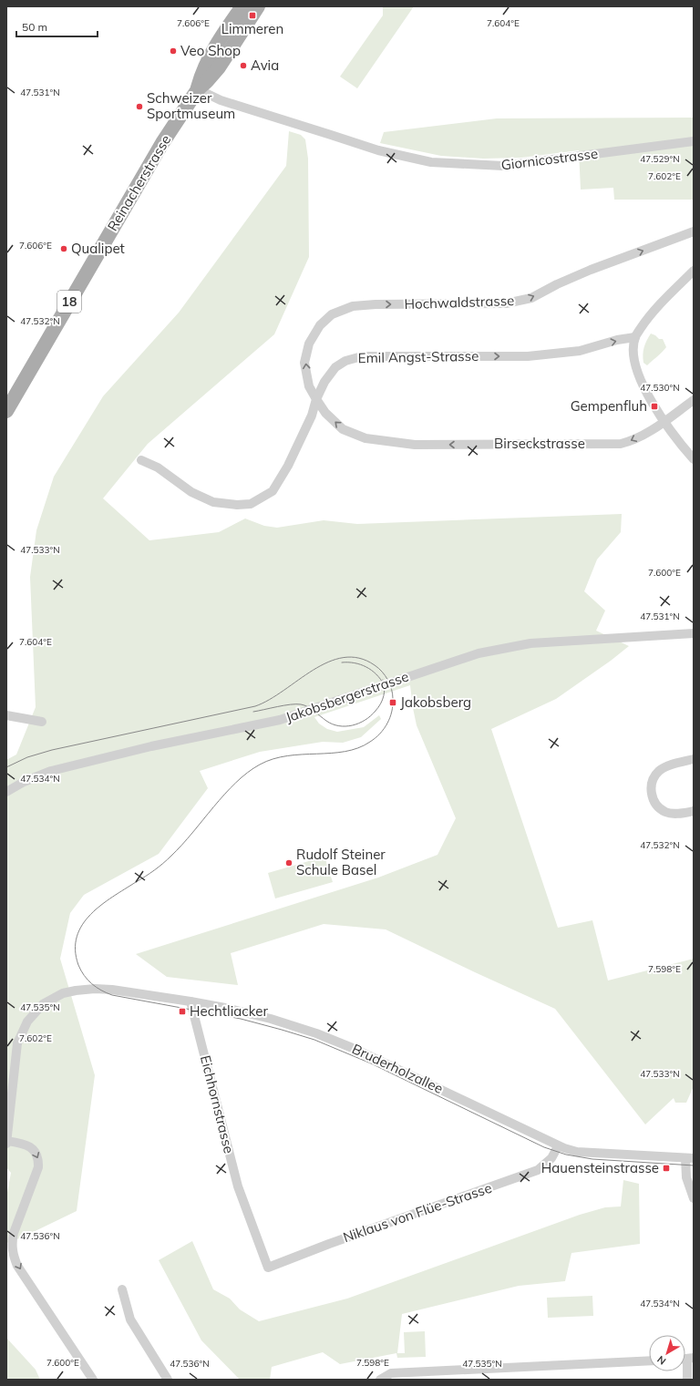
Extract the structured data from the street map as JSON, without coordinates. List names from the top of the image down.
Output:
{
  "streets": {
    "main road": ["Reinacherstrasse", "18"],
    "street": [
      "Giornicostrasse",
      "Hochwaldstrasse",
      "Emil Angst-Strasse",
      "Birseckstrasse",
      "Jakobsbergerstrasse",
      "Bruderholzallee",
      "Eichhornstrasse",
      "Niklaus von Flüe-Strasse"
    ]
  },
  "crossings": [
    ["Giornicostrasse", "Reinacherstrasse"],
    ["Hochwaldstrasse", "Emil Angst-Strasse"],
    ["Hochwaldstrasse", "Birseckstrasse"],
    ["Emil Angst-Strasse", "Birseckstrasse"],
    ["Bruderholzallee", "Eichhornstrasse"],
    ["Bruderholzallee", "Niklaus von Flüe-Strasse"],
    ["Eichhornstrasse", "Niklaus von Flüe-Strasse"]
  ],
  "one_way": ["Hochwaldstrasse", "Emil Angst-Strasse", "Birseckstrasse"],
  "places": {
    "transit": [
      "Limmeren",
      "Gempenfluh",
      "Jakobsberg",
      "Hechtliacker",
      "Hauensteinstrasse"
    ],
    "other": [
      "Veo Shop",
      "Avia",
      "Schweizer Sportmuseum",
      "Qualipet",
      "Rudolf Steiner Schule Basel"
    ]
  },
  "scale_bar": "50 m",
  "north": "bottom left",
  "coordinates": [
    "7.606°E",
    "7.604°E",
    "47.531°N",
    "47.529°N",
    "7.602°E",
    "47.532°N",
    "47.530°N",
    "47.533°N",
    "7.600°E",
    "47.534°N",
    "7.598°E",
    "47.535°N",
    "47.536°N"
  ]
}
